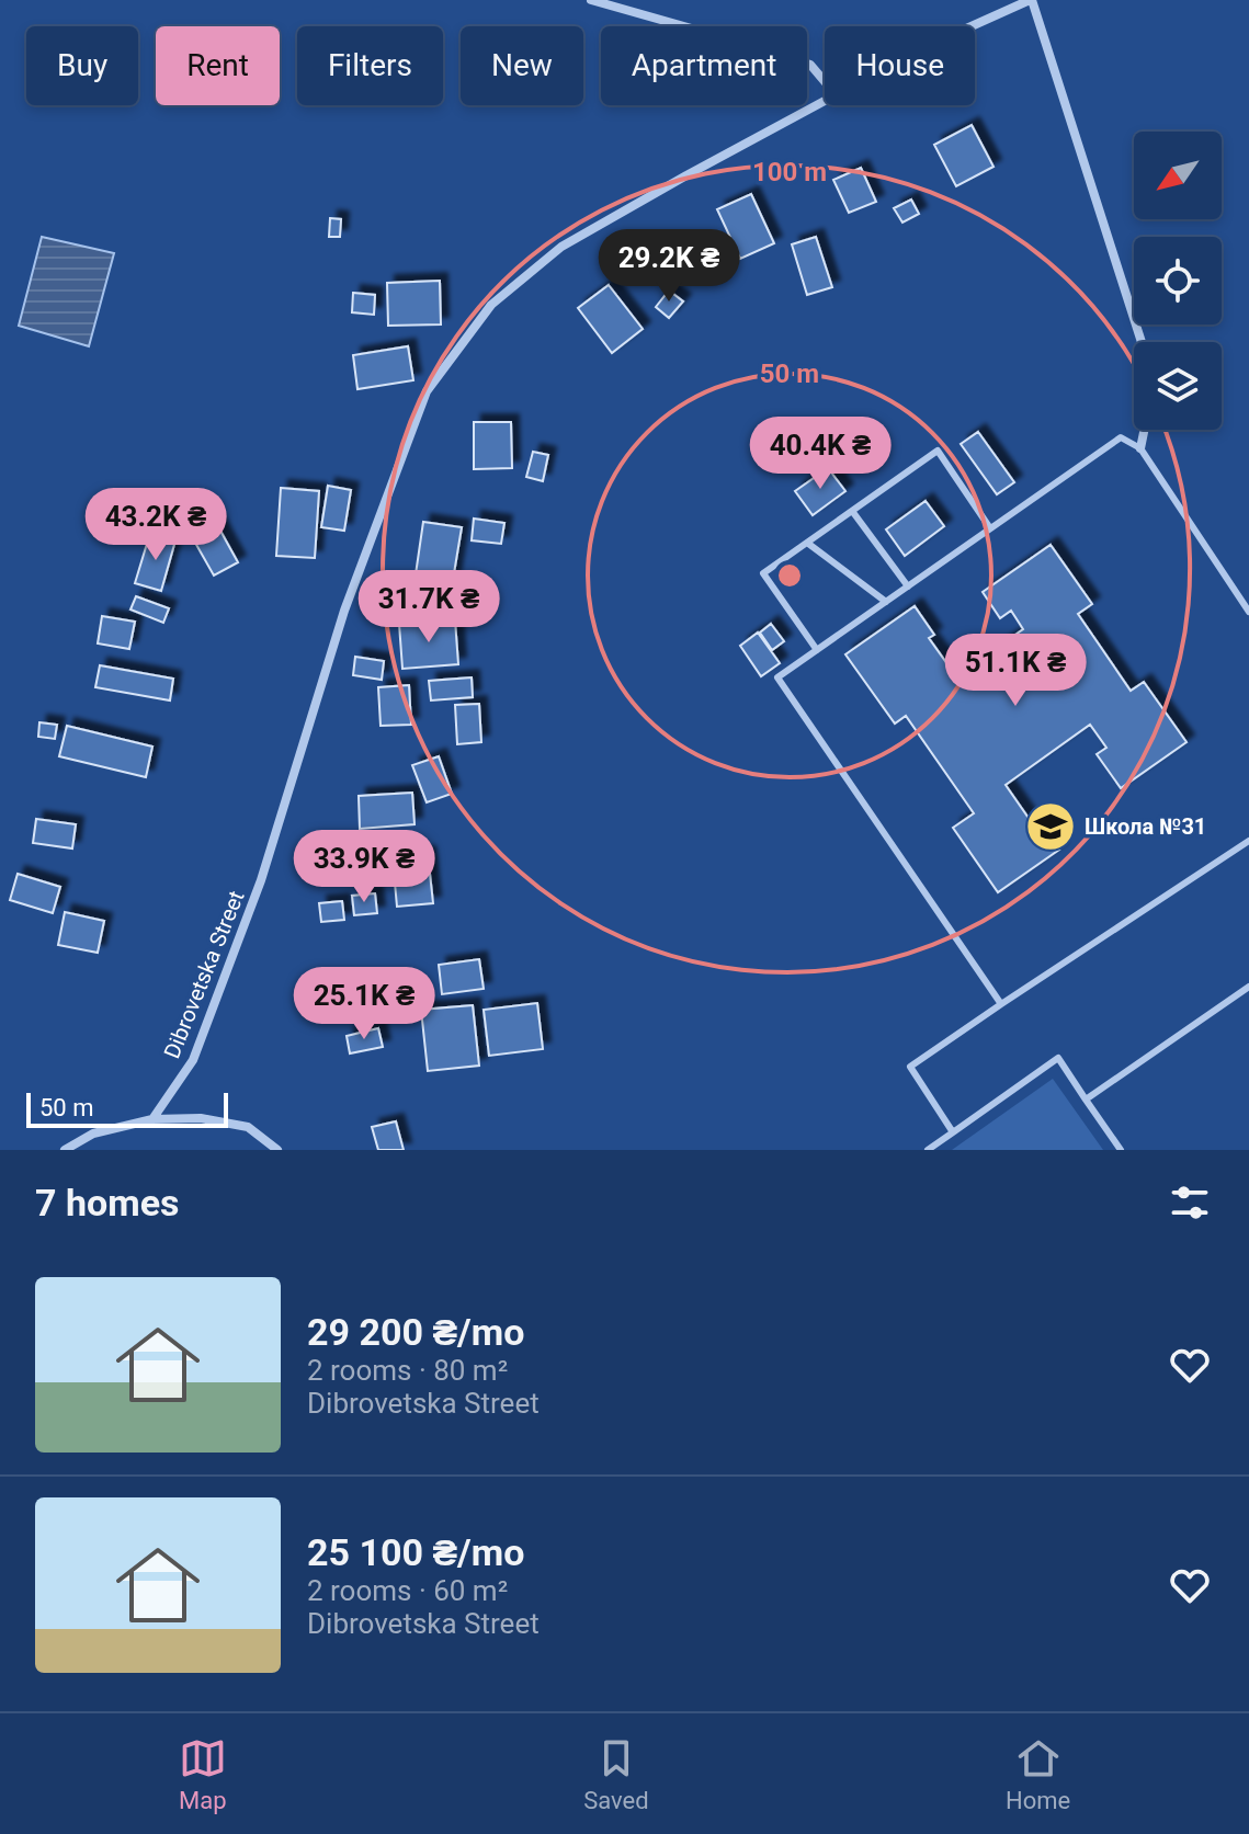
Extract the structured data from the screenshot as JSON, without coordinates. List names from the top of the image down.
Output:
{
  "streets": {
    "street": ["Dibrovetska Street"]
  },
  "places": {
    "school or university": ["Школа №31"]
  },
  "scale_bar": "50 m",
  "north": "bottom left",
  "page": {
    "chip": [
      "Buy",
      "Rent",
      "Filters",
      "New",
      "Apartment",
      "House"
    ],
    "price": [
      "29.2K ₴",
      "40.4K ₴",
      "43.2K ₴",
      "31.7K ₴",
      "51.1K ₴",
      "33.9K ₴",
      "25.1K ₴"
    ],
    "scale": "50 m",
    "heading": "7 homes",
    "list": [
      {
        "name": "29 200 ₴/mo",
        "note": "2 rooms · 80 m² · Dibrovetska Street"
      },
      {
        "name": "25 100 ₴/mo",
        "note": "2 rooms · 60 m² · Dibrovetska Street"
      }
    ],
    "tabs": ["Map", "Saved", "Home"]
  },
  "rings": ["100 m", "50 m"]
}
